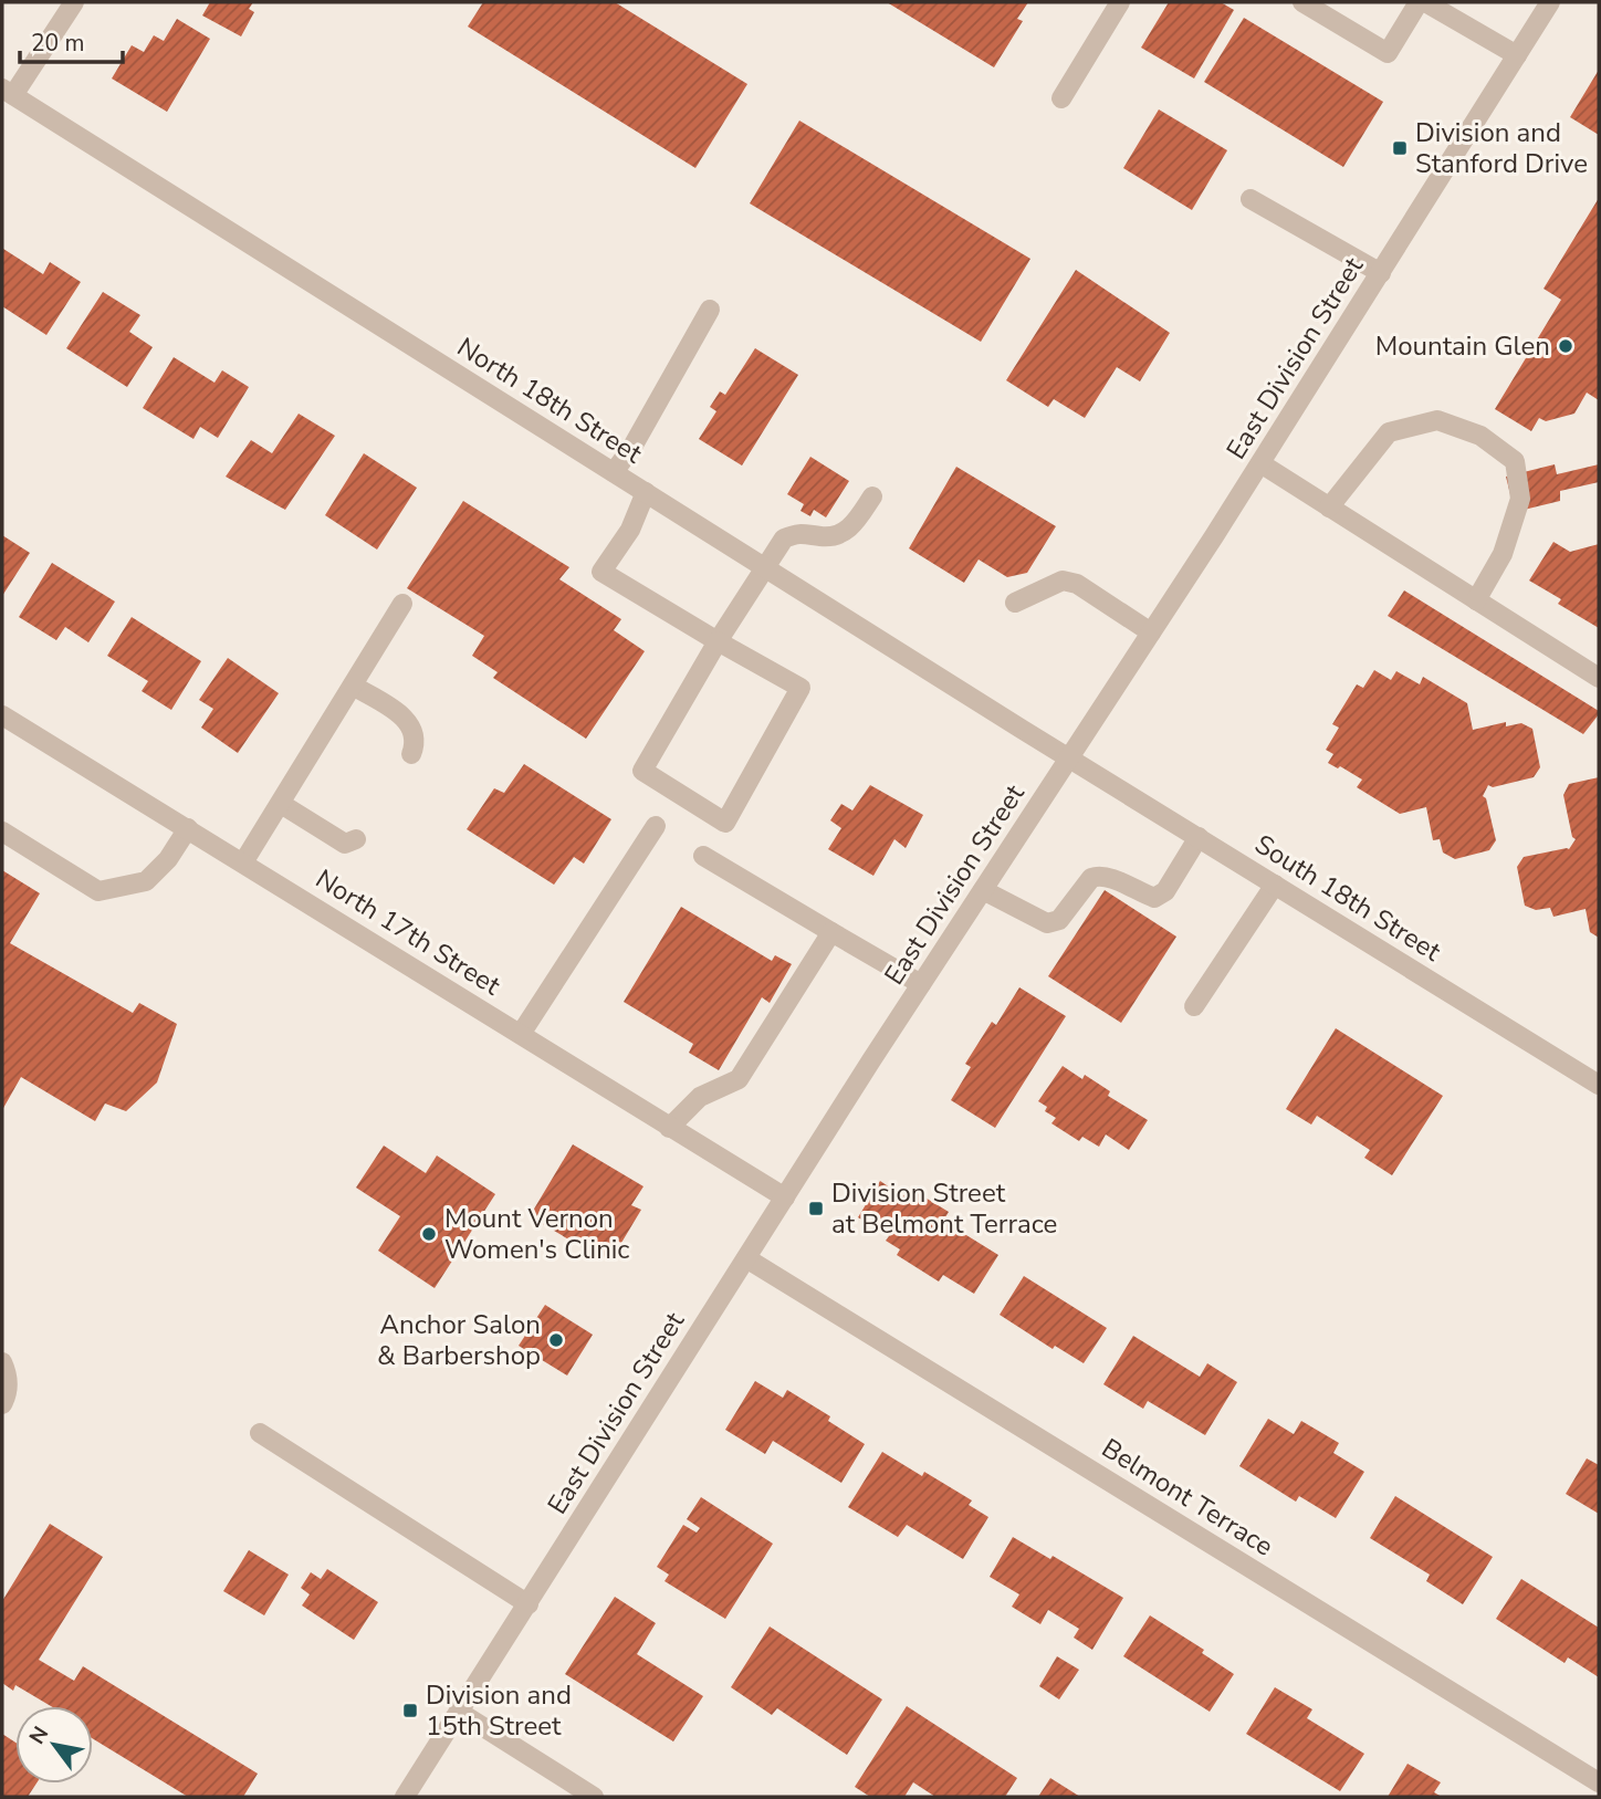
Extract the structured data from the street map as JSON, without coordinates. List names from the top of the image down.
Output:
{
  "streets": {
    "street": [
      "East Division Street",
      "North 18th Street",
      "South 18th Street",
      "North 17th Street",
      "Belmont Terrace"
    ]
  },
  "crossings": [
    ["East Division Street", "North 18th Street"],
    ["East Division Street", "South 18th Street"],
    ["East Division Street", "North 17th Street"],
    ["East Division Street", "Belmont Terrace"],
    ["North 18th Street", "South 18th Street"]
  ],
  "places": {
    "transit": ["Division and Stanford Drive", "Division Street at Belmont Terrace", "Division and 15th Street"],
    "other": ["Mountain Glen", "Mount Vernon Women's Clinic", "Anchor Salon & Barbershop"]
  },
  "scale_bar": "20 m",
  "north": "top left"
}
